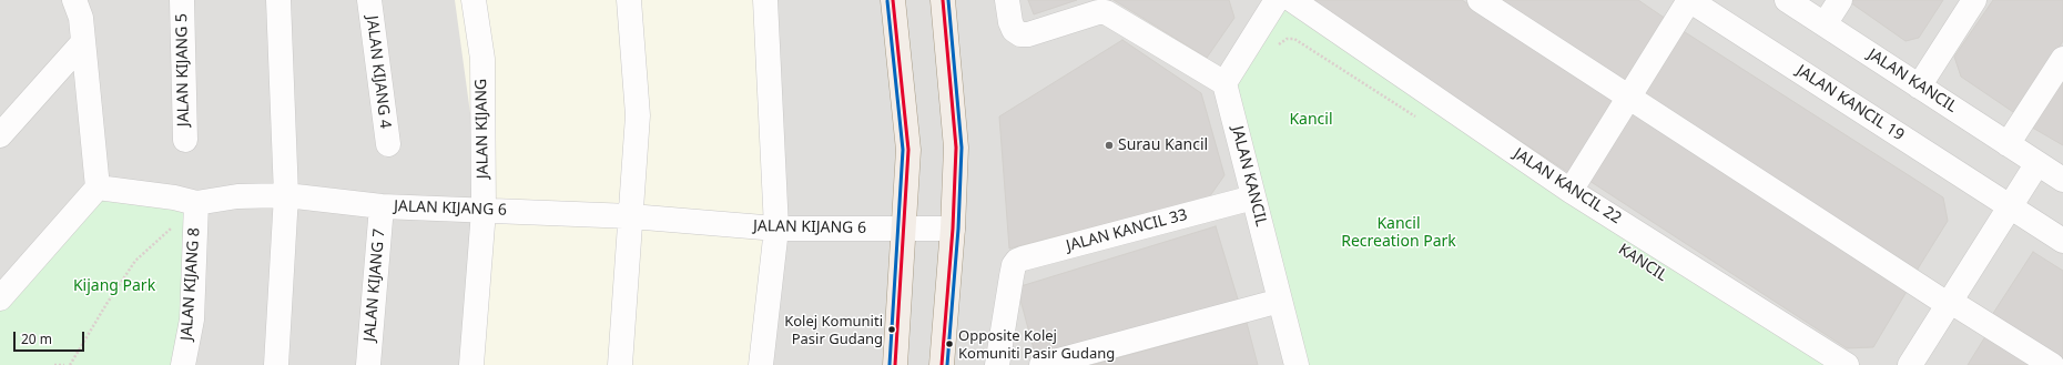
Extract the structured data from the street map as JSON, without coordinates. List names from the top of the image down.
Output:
{
  "streets": {
    "street": [
      "JALAN KIJANG 5",
      "JALAN KIJANG 4",
      "JALAN KANCIL",
      "JALAN KANCIL 19",
      "JALAN KIJANG",
      "JALAN KANCIL 22",
      "JALAN KIJANG 6",
      "JALAN KANCIL 33",
      "JALAN KIJANG 8",
      "JALAN KIJANG 7"
    ]
  },
  "crossings": [
    ["JALAN KANCIL", "JALAN KANCIL 33"],
    ["JALAN KIJANG", "JALAN KIJANG 6"],
    ["JALAN KIJANG 6", "JALAN KIJANG 8"],
    ["JALAN KIJANG 6", "JALAN KIJANG 7"]
  ],
  "parks": ["Kancil", "Kancil Recreation Park", "Kijang Park"],
  "places": ["Surau Kancil", "Kolej Komuniti Pasir Gudang", "Opposite Kolej Komuniti Pasir Gudang"],
  "scale_bar": "20 m"
}
